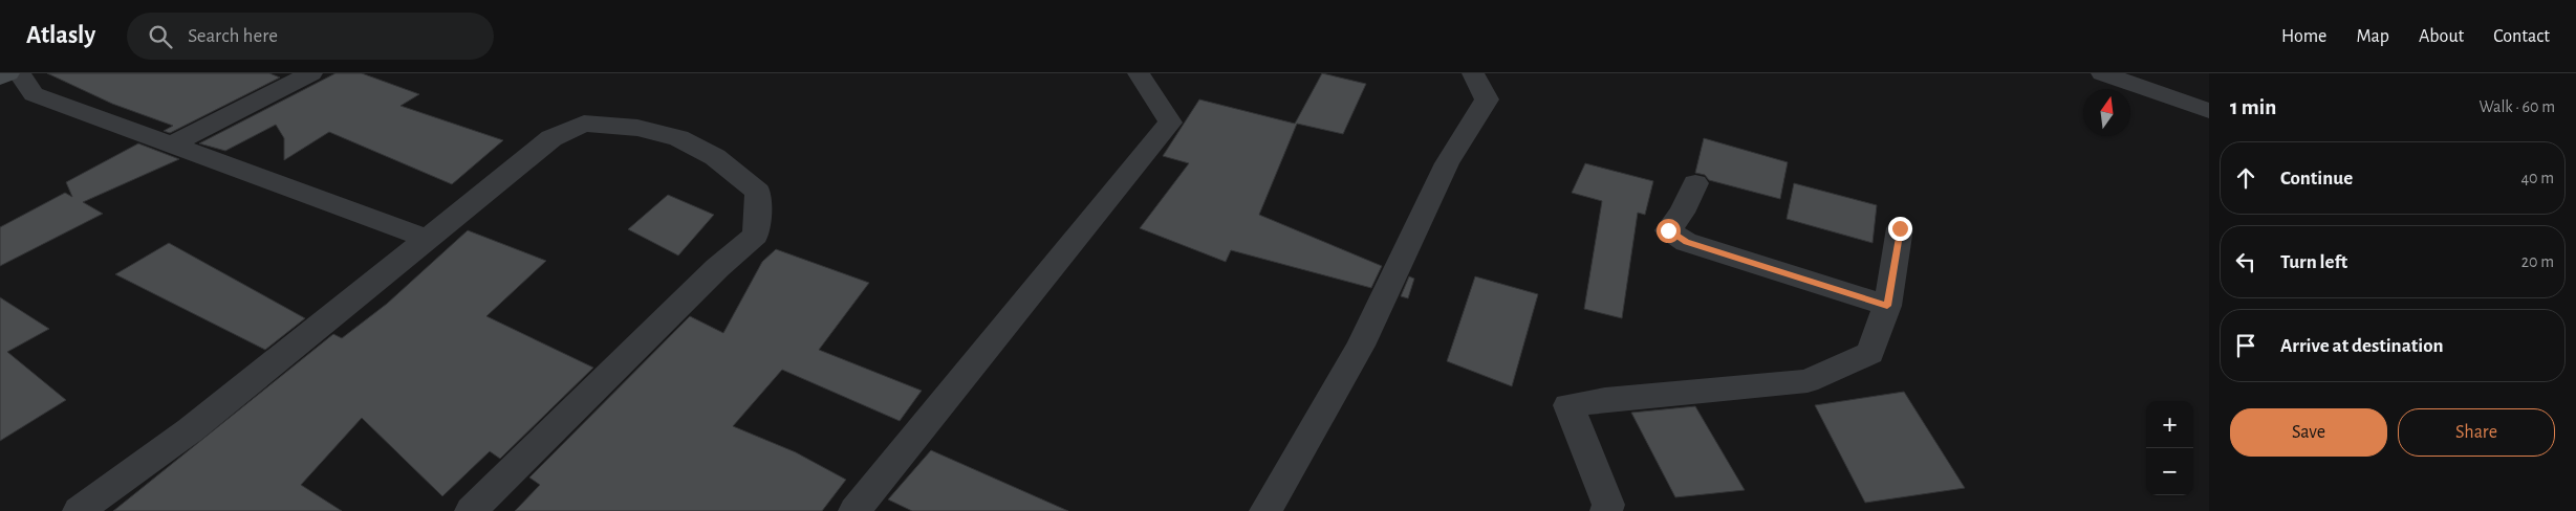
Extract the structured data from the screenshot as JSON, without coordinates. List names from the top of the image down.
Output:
{
  "north": "top",
  "page": {
    "header": "Atlasly",
    "search": "Search here",
    "nav": [
      "Home",
      "Map",
      "About",
      "Contact"
    ],
    "heading": ["1 min", "Walk · 60 m"],
    "list": [
      ["Continue", "40 m"],
      ["Turn left", "20 m"],
      "Arrive at destination"
    ],
    "buttons": ["Save", "Share"],
    "map_buttons": ["+", "−"]
  }
}
